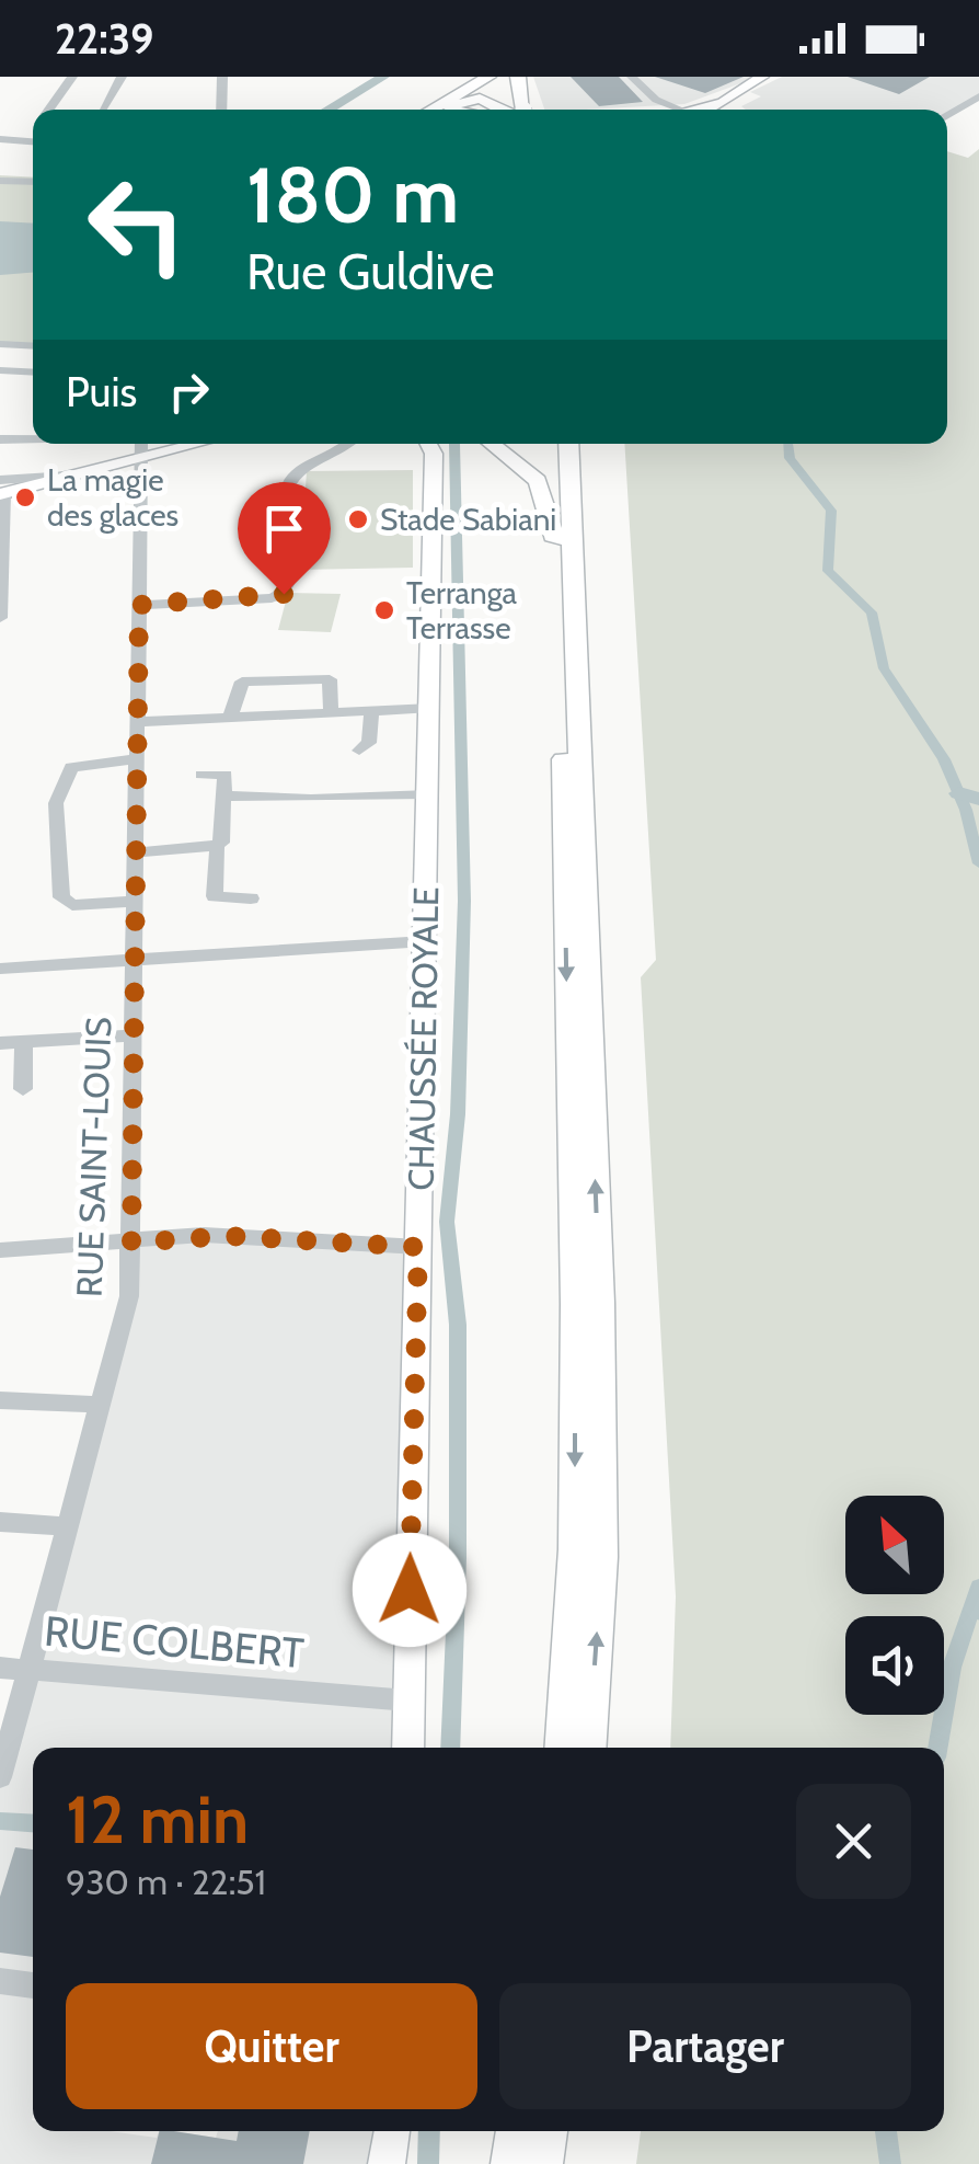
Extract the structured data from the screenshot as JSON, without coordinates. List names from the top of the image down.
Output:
{
  "streets": {
    "main road": ["CHAUSSÉE ROYALE"],
    "street": ["RUE SAINT-LOUIS", "RUE COLBERT"]
  },
  "crossings": [
    ["CHAUSSÉE ROYALE", "RUE COLBERT"],
    ["RUE SAINT-LOUIS", "RUE COLBERT"]
  ],
  "places": ["La magie des glaces", "Stade Sabiani", "Terranga Terrasse"],
  "north": "top left",
  "page": {
    "status": "22:39",
    "turn": ["180 m", "Rue Guldive"],
    "then": "Puis",
    "heading": ["12 min", "930 m · 22:51"],
    "buttons": ["Quitter", "Partager"]
  }
}
